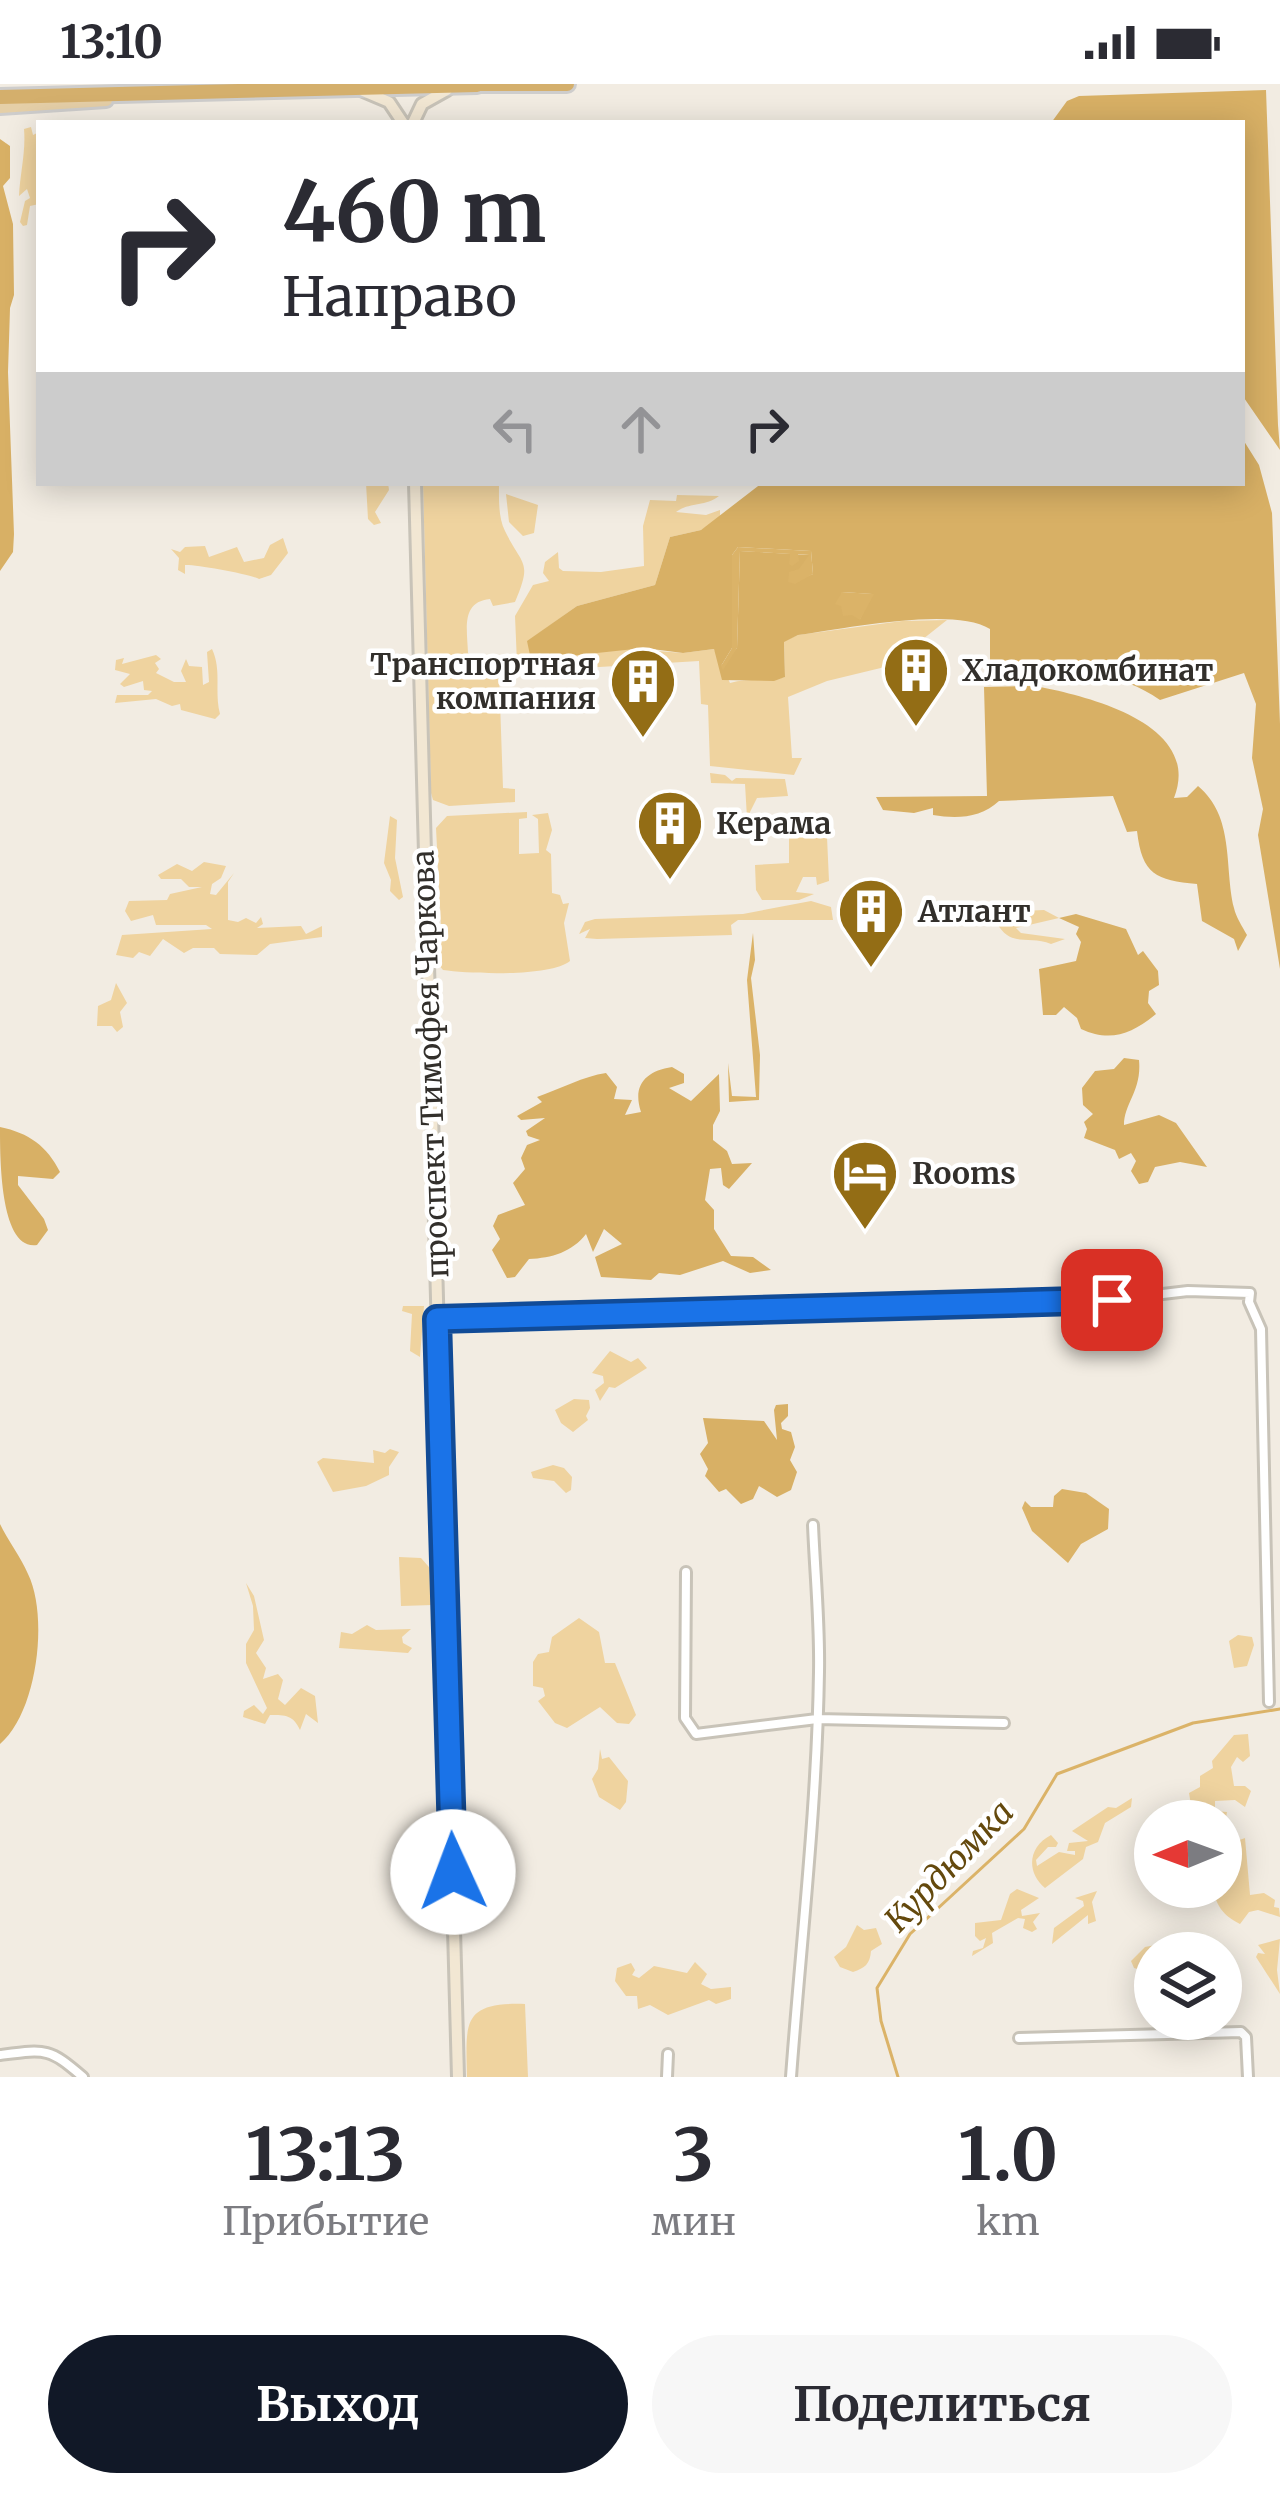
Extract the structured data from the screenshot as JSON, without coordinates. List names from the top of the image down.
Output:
{
  "streets": {
    "main road": ["проспект Тимофея Чаркова"]
  },
  "water": ["Курдюмка"],
  "places": {
    "building": [
      "Хладокомбинат",
      "Транспортная компания",
      "Керама",
      "Атлант"
    ],
    "hotel": ["Rooms"]
  },
  "north": "left",
  "page": {
    "status": "13:10",
    "turn": ["460 m", "Направо"],
    "eta": [
      "13:13",
      "Прибытие",
      "3",
      "мин",
      "1.0",
      "km"
    ],
    "buttons": ["Выход", "Поделиться"]
  }
}
